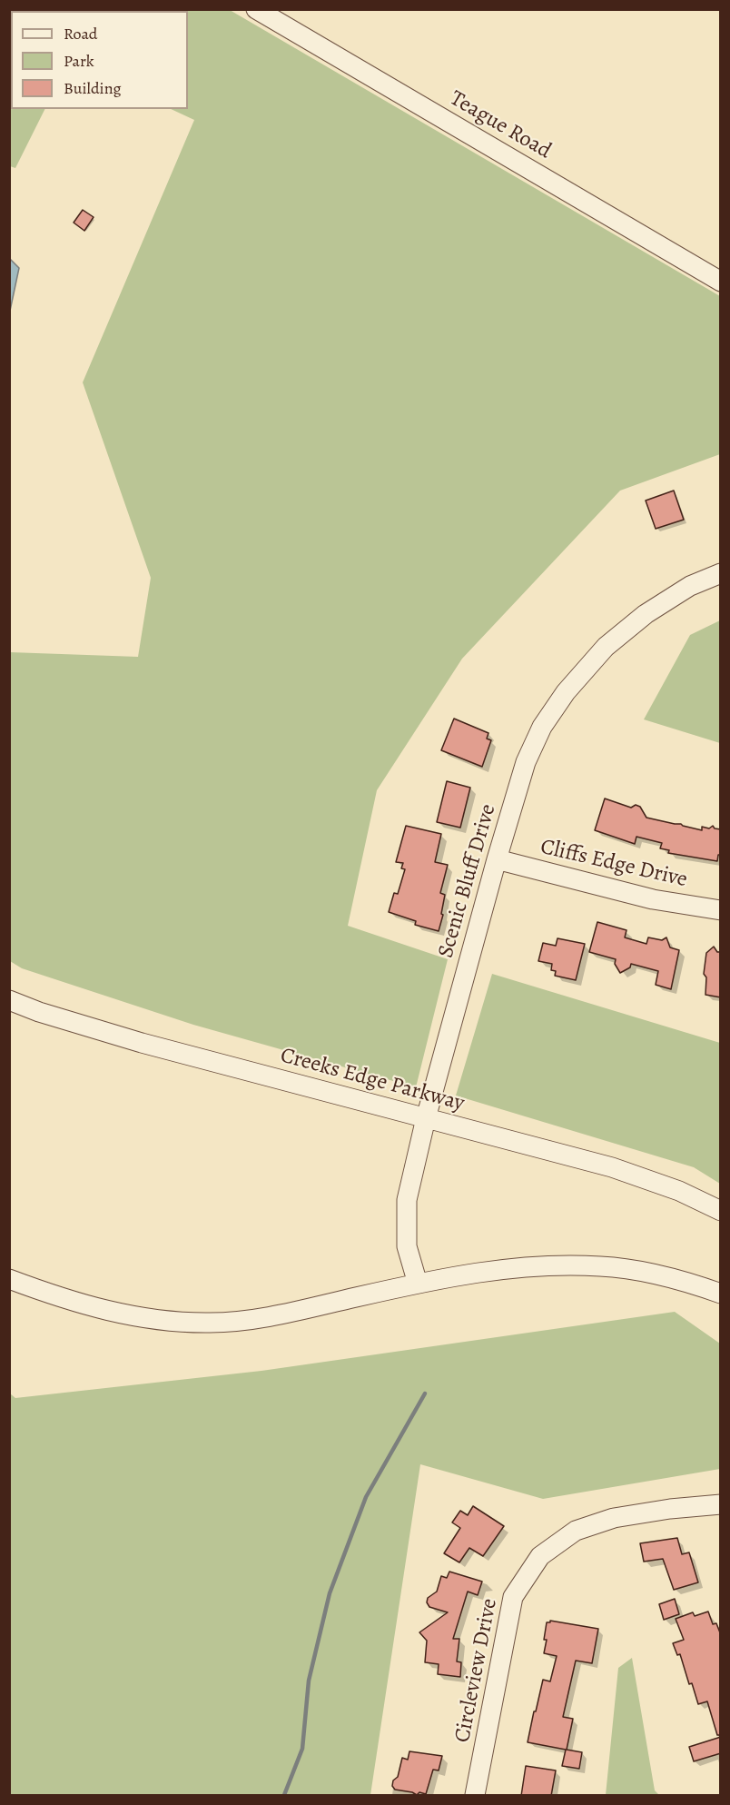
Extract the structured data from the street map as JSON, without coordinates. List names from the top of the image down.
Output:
{
  "streets": {
    "street": [
      "Teague Road",
      "Cliffs Edge Drive",
      "Scenic Bluff Drive",
      "Creeks Edge Parkway",
      "Circleview Drive"
    ]
  },
  "crossings": [
    ["Cliffs Edge Drive", "Scenic Bluff Drive"],
    ["Scenic Bluff Drive", "Creeks Edge Parkway"]
  ],
  "legend": ["Road", "Park", "Building"]
}
